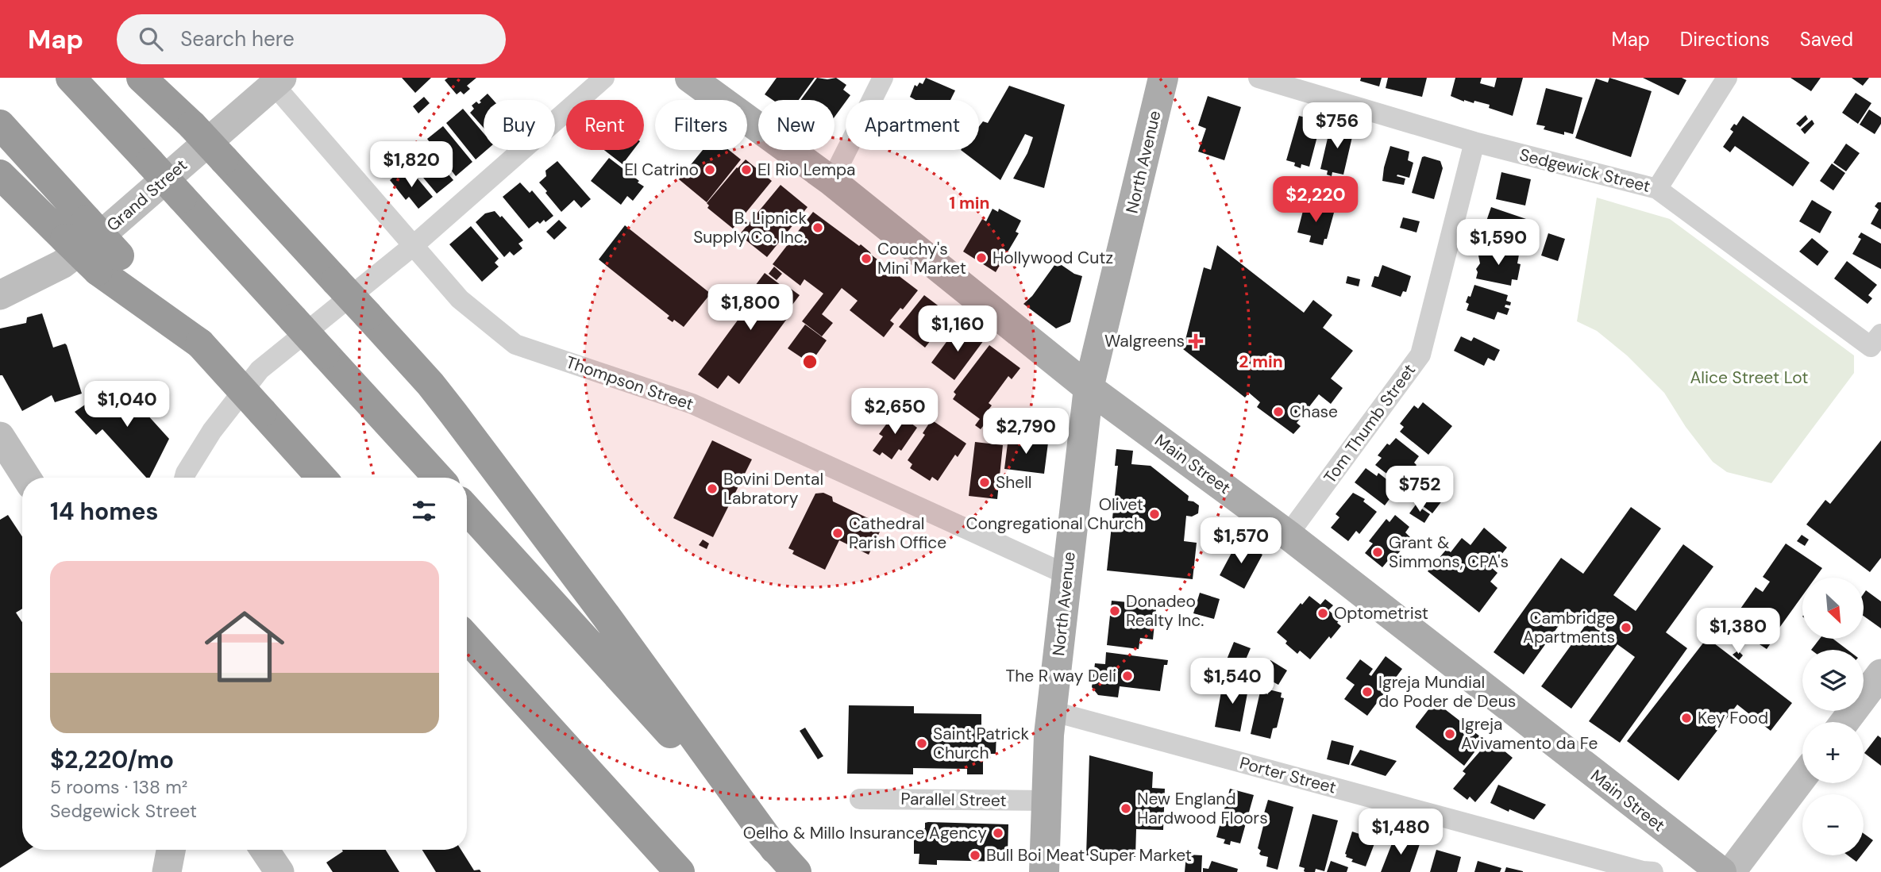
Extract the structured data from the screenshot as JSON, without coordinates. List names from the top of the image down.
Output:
{
  "streets": {
    "main road": ["North Avenue", "Main Street"],
    "street": [
      "Sedgewick Street",
      "Grand Street",
      "Thompson Street",
      "Tom Thumb Street",
      "Porter Street",
      "Parallel Street"
    ]
  },
  "crossings": [
    ["North Avenue", "Thompson Street"],
    ["North Avenue", "Main Street"],
    ["North Avenue", "Porter Street"],
    ["North Avenue", "Parallel Street"],
    ["Sedgewick Street", "Tom Thumb Street"],
    ["Grand Street", "Thompson Street"],
    ["Tom Thumb Street", "Main Street"]
  ],
  "parks": ["Alice Street Lot"],
  "places": {
    "other": [
      "El Catrino",
      "El Rio Lempa",
      "B. Lipnick Supply Co. Inc.",
      "Hollywood Cutz",
      "Couchy's Mini Market",
      "Chase",
      "Shell",
      "Bovini Dental Labratory",
      "Olivet Congregational Church",
      "Cathedral Parish Office",
      "Grant & Simmons, CPA's",
      "Donadeo Realty Inc.",
      "Optometrist",
      "Cambridge Apartments",
      "The R way Deli",
      "Igreja Mundial do Poder de Deus",
      "Key Food",
      "Igreja Avivamento da Fe",
      "Saint Patrick Church",
      "New England Hardwood Floors",
      "Oelho & Millo Insurance Agency",
      "Bull Boi Meat Super Market"
    ],
    "health": ["Walgreens"]
  },
  "north": "bottom right",
  "page": {
    "header": "Map",
    "search": "Search here",
    "nav": ["Map", "Directions", "Saved"],
    "chip": [
      "Buy",
      "Rent",
      "Filters",
      "New",
      "Apartment"
    ],
    "price": [
      "$756",
      "$1,820",
      "$2,220",
      "$1,590",
      "$1,800",
      "$1,160",
      "$1,040",
      "$2,650",
      "$2,790",
      "$752",
      "$1,570",
      "$1,380",
      "$1,540",
      "$1,480"
    ],
    "heading": "14 homes",
    "list": [
      {
        "name": "$2,220/mo",
        "note": "5 rooms · 138 m² · Sedgewick Street"
      }
    ],
    "map_buttons": ["+", "−"]
  },
  "rings": ["1 min", "2 min"]
}
